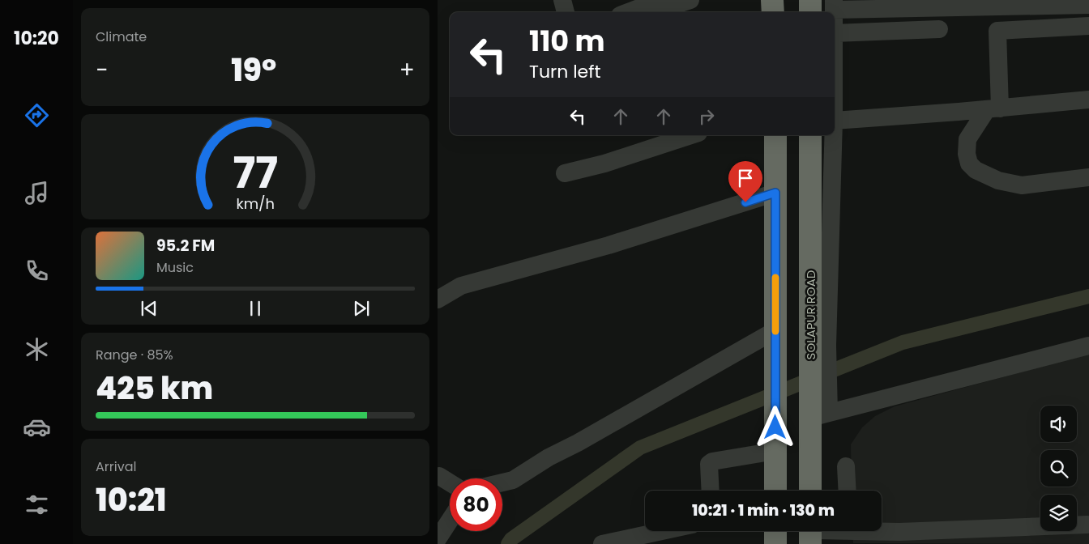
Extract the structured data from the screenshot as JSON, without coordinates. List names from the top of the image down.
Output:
{
  "streets": {
    "highway": ["SOLAPUR ROAD"]
  },
  "page": {
    "tabs": "10:20",
    "tile": [
      "Climate",
      ["Range · 85%", "425 km"],
      ["Arrival", "10:21"]
    ],
    "turn": ["110 m", "Turn left"],
    "heat": ["−", "19°", "+"],
    "song": ["95.2 FM", "Music"],
    "limit": "80",
    "trip": "10:21 · 1 min · 130 m",
    "gauge": ["77", "km/h"]
  }
}
